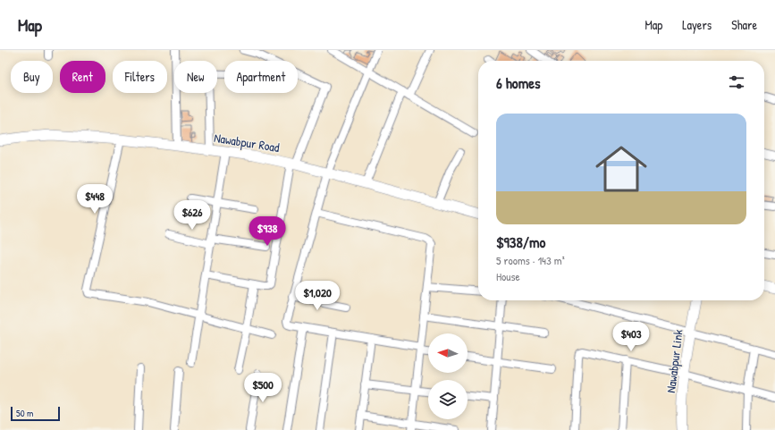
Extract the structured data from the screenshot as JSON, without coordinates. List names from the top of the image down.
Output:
{
  "streets": {
    "street": ["Nawabpur Road", "Nawabpur Link"]
  },
  "scale_bar": "50 m",
  "north": "left",
  "page": {
    "header": "Map",
    "nav": ["Map", "Layers", "Share"],
    "chip": [
      "Buy",
      "Rent",
      "Filters",
      "New",
      "Apartment"
    ],
    "heading": "6 homes",
    "list": [
      {
        "name": "$938/mo",
        "note": "5 rooms · 143 m² · House"
      }
    ],
    "price": [
      "$448",
      "$626",
      "$938",
      "$1,020",
      "$403",
      "$500"
    ],
    "scale": "50 m"
  }
}
